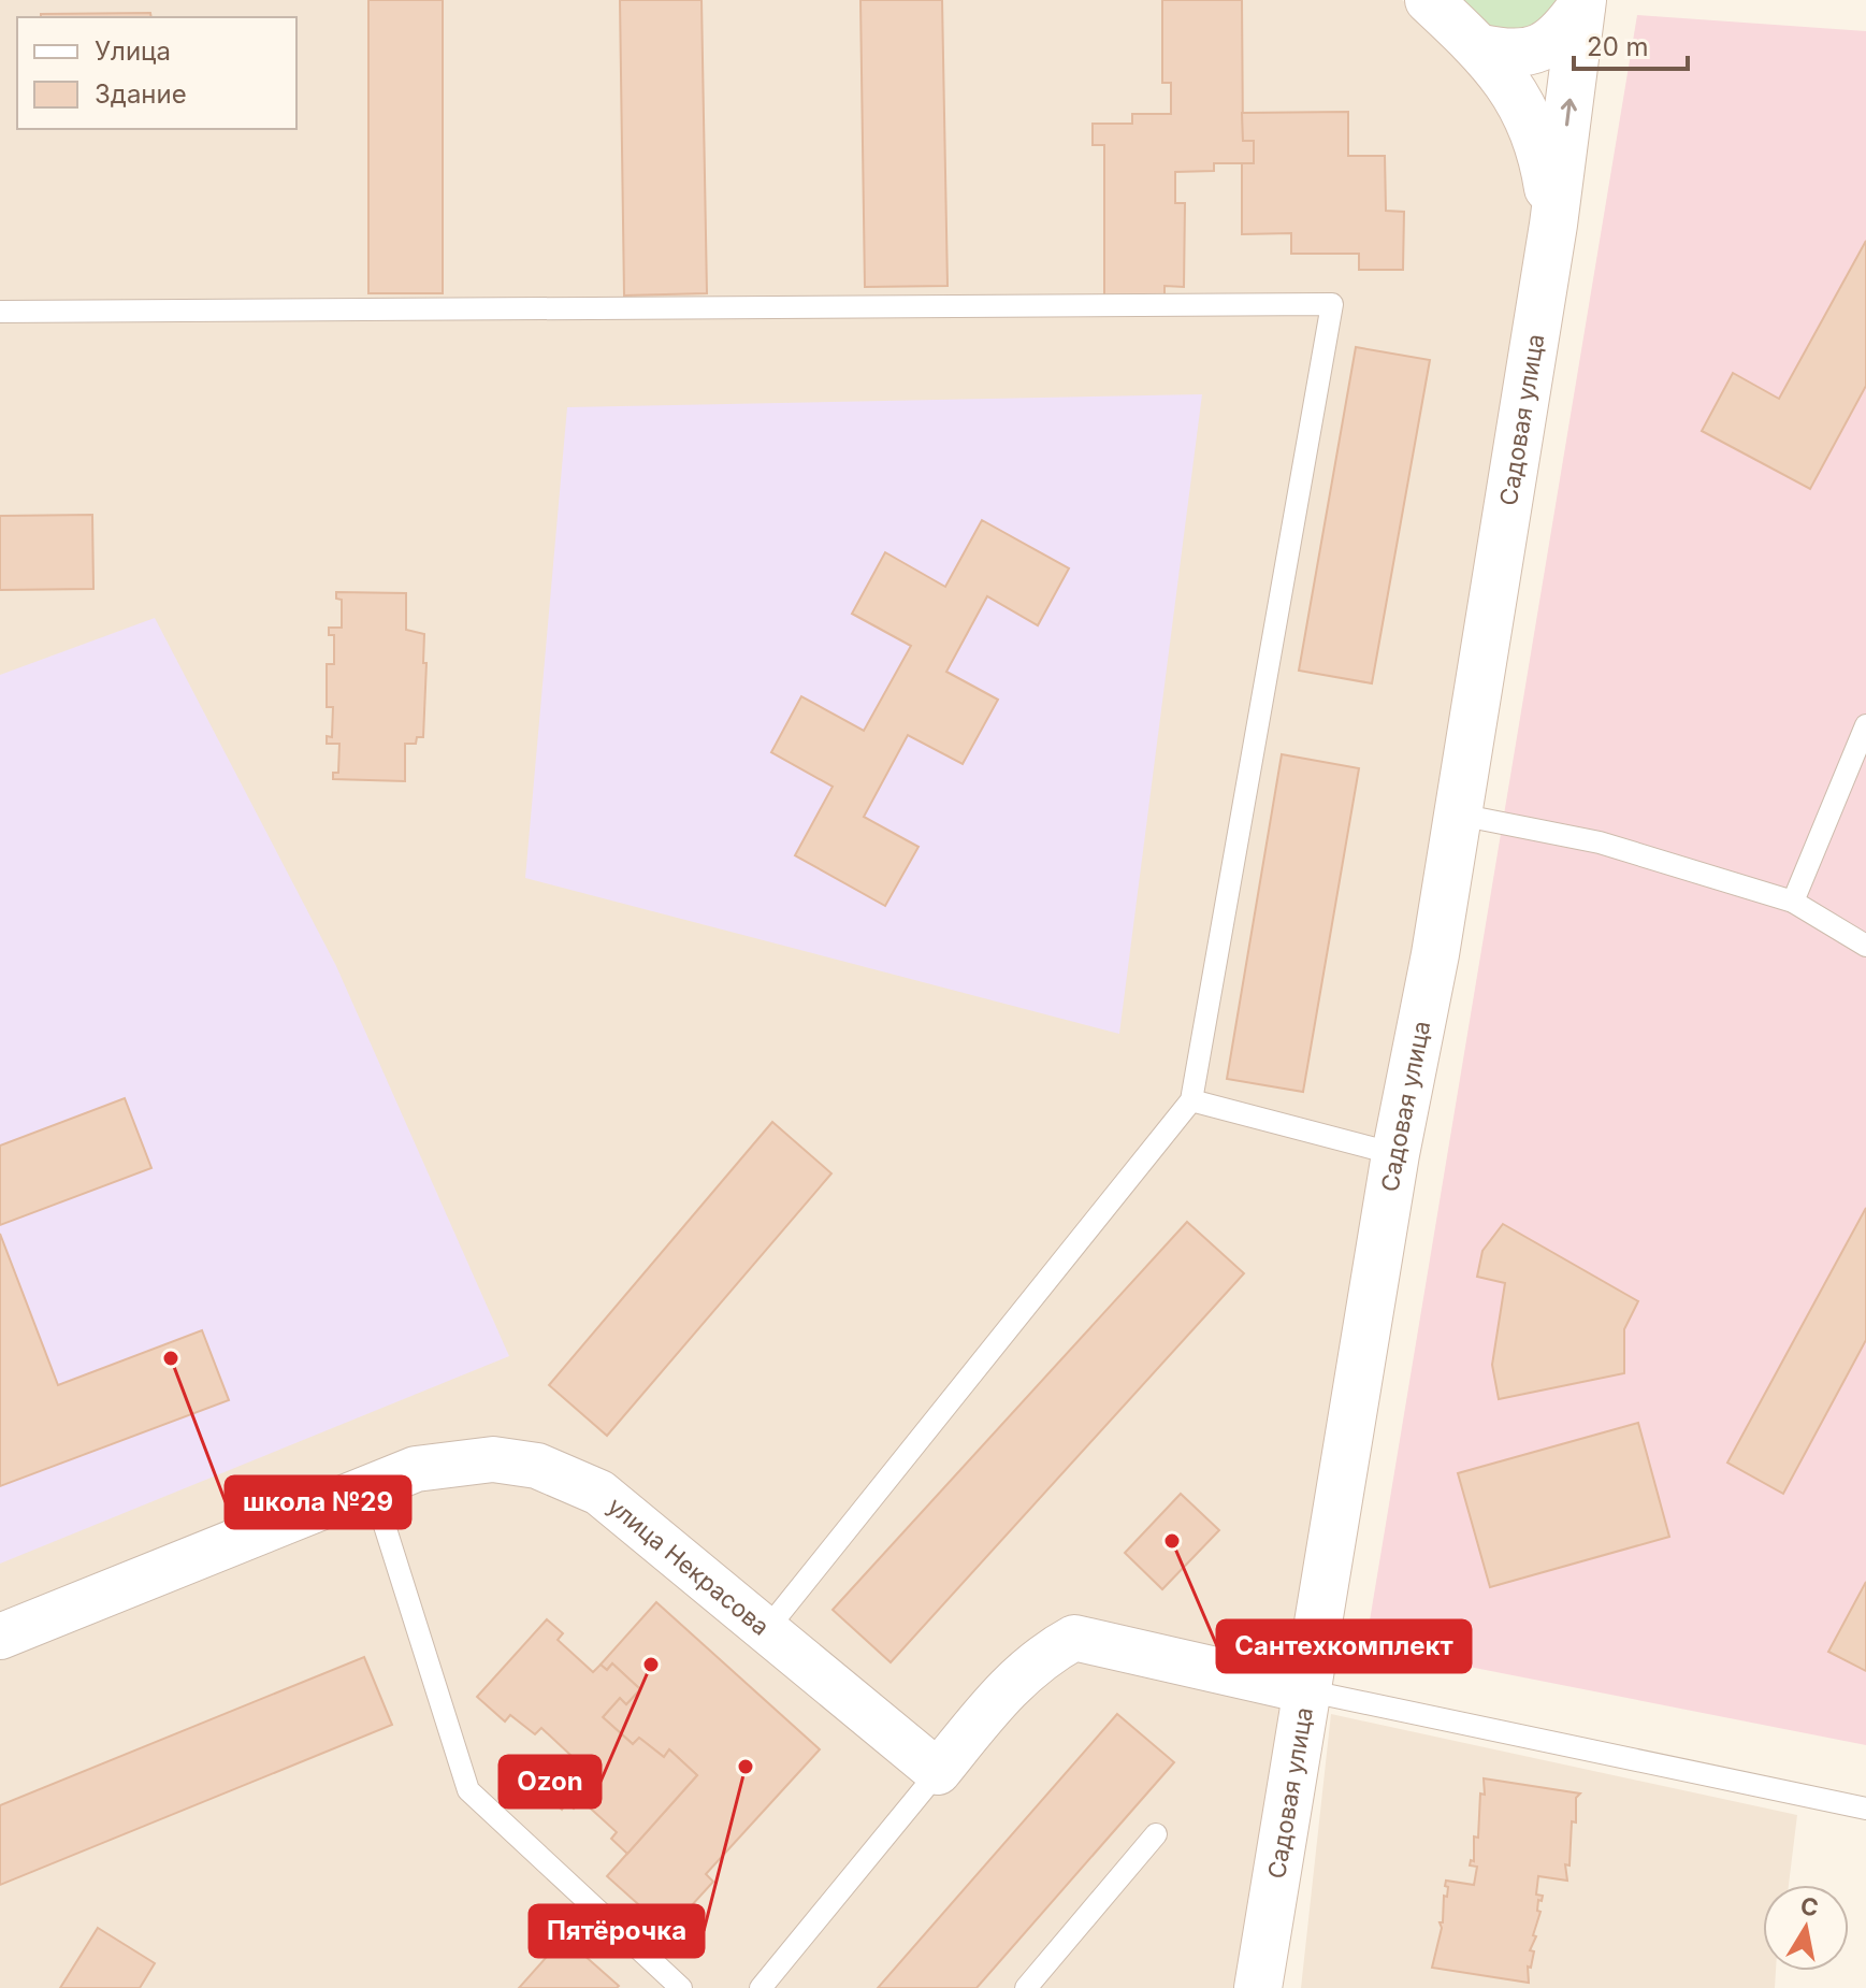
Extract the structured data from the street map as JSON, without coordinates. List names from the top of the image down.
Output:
{
  "streets": {
    "main road": ["Садовая улица"],
    "street": ["улица Некрасова"]
  },
  "places": [
    "школа №29",
    "Сантехкомплект",
    "Ozon",
    "Пятёрочка"
  ],
  "legend": ["Улица", "Здание"],
  "scale_bar": "20 m",
  "north": "top"
}
